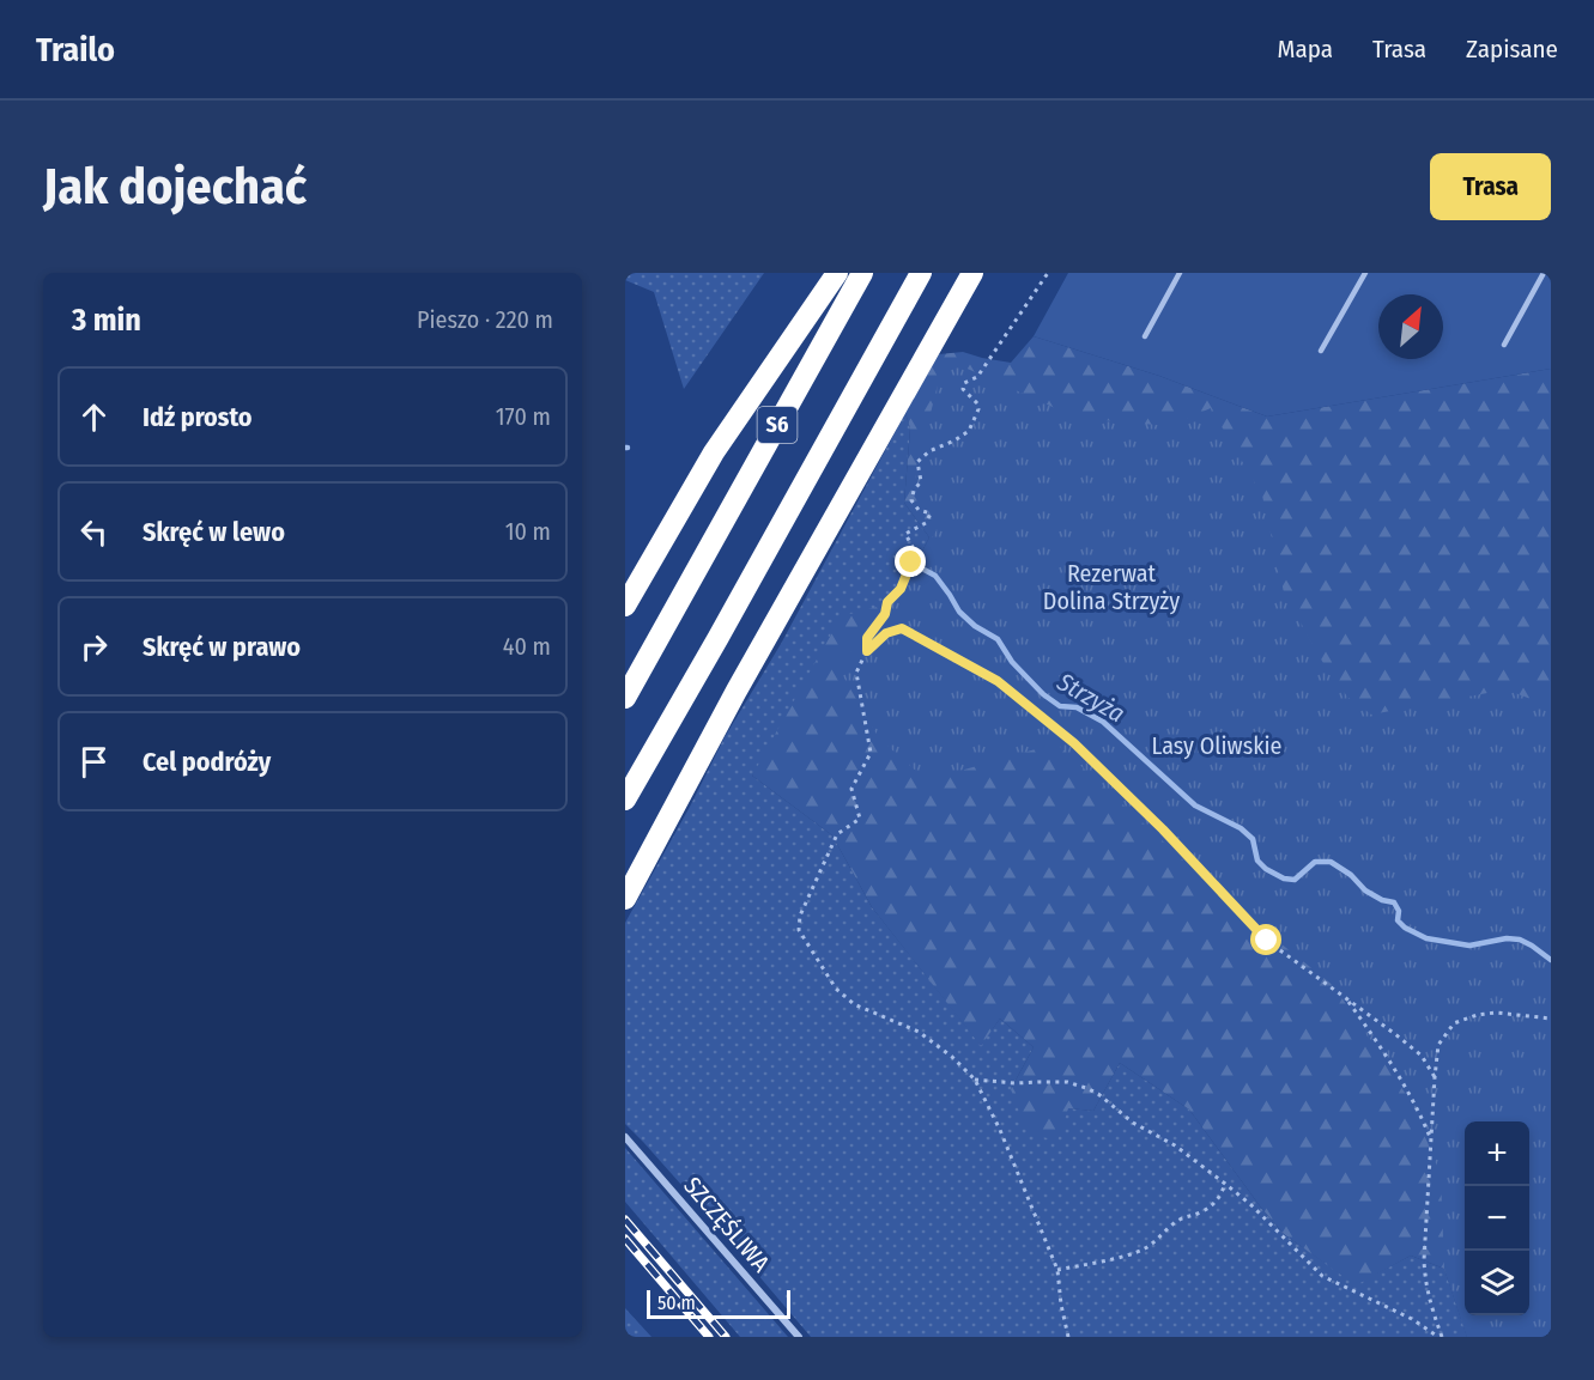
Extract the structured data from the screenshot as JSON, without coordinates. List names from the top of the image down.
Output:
{
  "streets": {
    "highway": ["S6"],
    "street": ["SZCZĘŚLIWA"]
  },
  "water": ["Strzyża"],
  "parks": ["Rezerwat Dolina Strzyży", "Lasy Oliwskie"],
  "scale_bar": "50 m",
  "north": "top right",
  "page": {
    "header": "Trailo",
    "nav": ["Mapa", "Trasa", "Zapisane"],
    "buttons": "Trasa",
    "title": "Jak dojechać",
    "heading": ["3 min", "Pieszo · 220 m"],
    "list": [
      ["Idź prosto", "170 m"],
      ["Skręć w lewo", "10 m"],
      ["Skręć w prawo", "40 m"],
      "Cel podróży"
    ],
    "map_buttons": ["+", "−"],
    "scale": "50 m"
  }
}
